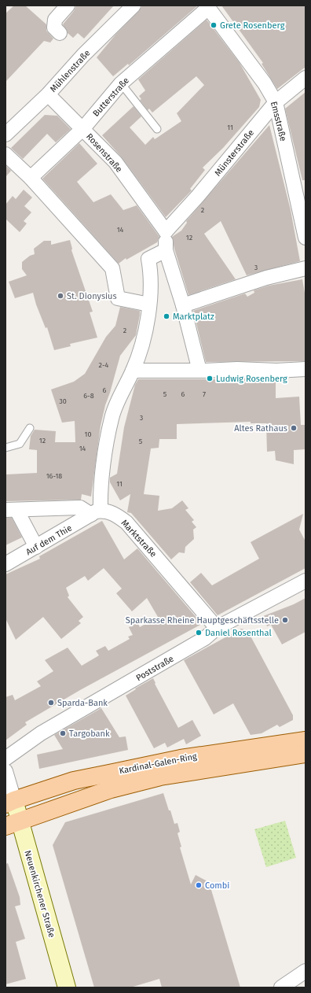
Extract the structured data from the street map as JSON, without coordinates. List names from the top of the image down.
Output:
{
  "streets": {
    "main road": ["Kardinal-Galen-Ring"],
    "street": [
      "Mühlenstraße",
      "Butterstraße",
      "Emsstraße",
      "Rosenstraße",
      "Münsterstraße",
      "Marktstraße",
      "Auf dem Thie",
      "Poststraße",
      "Neuenkirchener Straße"
    ]
  },
  "crossings": [
    ["Mühlenstraße", "Rosenstraße"],
    ["Butterstraße", "Emsstraße"],
    ["Butterstraße", "Rosenstraße"],
    ["Emsstraße", "Münsterstraße"],
    ["Rosenstraße", "Münsterstraße"],
    ["Marktstraße", "Auf dem Thie"],
    ["Marktstraße", "Poststraße"],
    ["Kardinal-Galen-Ring", "Neuenkirchener Straße"]
  ],
  "places": [
    "Grete Rosenberg",
    "St. Dionysius",
    "Marktplatz",
    "Ludwig Rosenberg",
    "Altes Rathaus",
    "Sparkasse Rheine Hauptgeschäftsstelle",
    "Daniel Rosenthal",
    "Sparda-Bank",
    "Targobank",
    "Combi"
  ],
  "house_numbers": [
    "11",
    "2",
    "14",
    "12",
    "3",
    "2",
    "2-4",
    "6",
    "5",
    "6",
    "7",
    "6-8",
    "30",
    "3",
    "10",
    "12",
    "5",
    "14",
    "16-18",
    "11"
  ]
}
